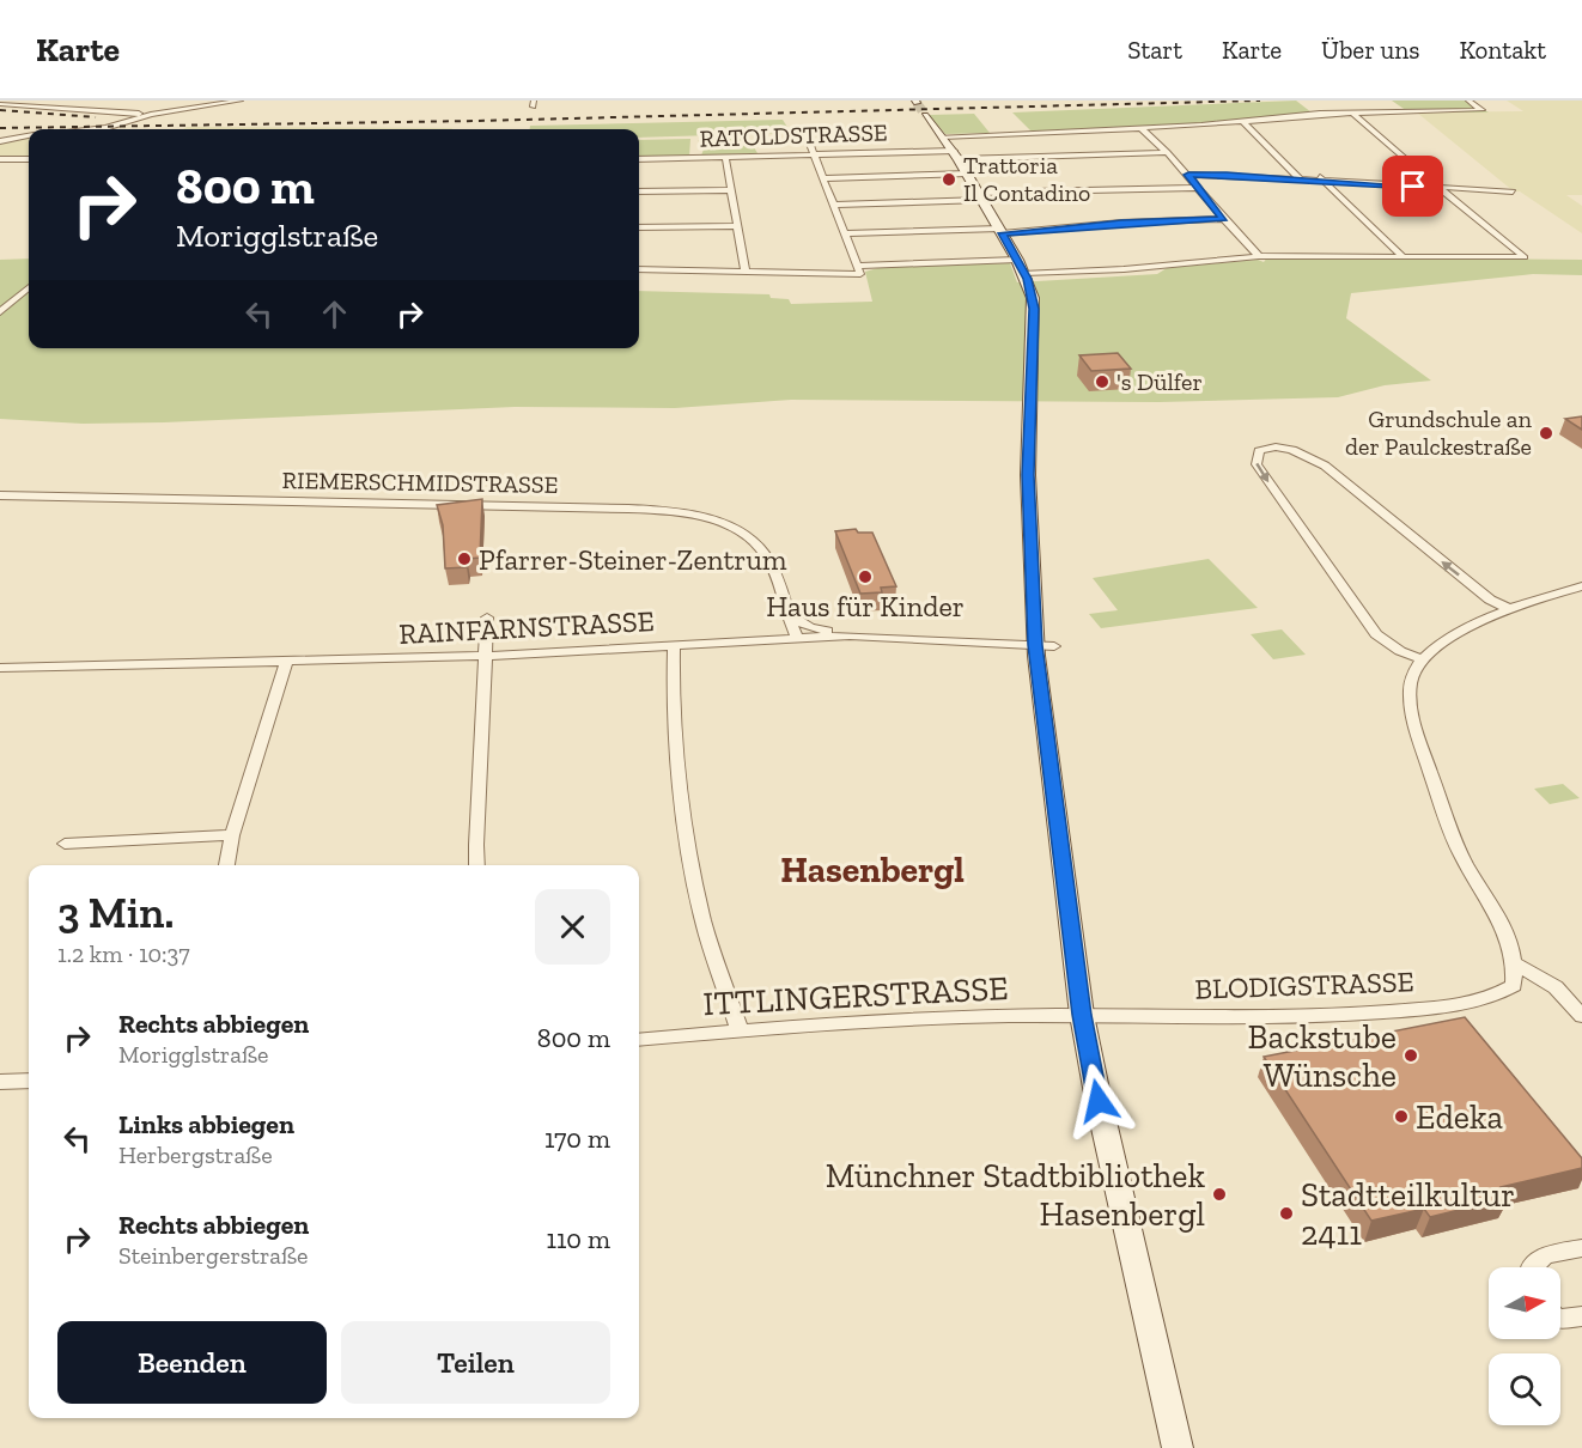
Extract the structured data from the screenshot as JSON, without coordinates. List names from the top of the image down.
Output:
{
  "streets": {
    "street": [
      "RATOLDSTRASSE",
      "RIEMERSCHMIDSTRASSE",
      "RAINFARNSTRASSE",
      "BLODIGSTRASSE",
      "ITTLINGERSTRASSE"
    ]
  },
  "crossings": [
    ["RIEMERSCHMIDSTRASSE", "RAINFARNSTRASSE"],
    ["BLODIGSTRASSE", "ITTLINGERSTRASSE"]
  ],
  "districts": ["Hasenbergl"],
  "places": [
    "Trattoria Il Contadino",
    "'s Dülfer",
    "Grundschule an der Paulckestraße",
    "Pfarrer-Steiner-Zentrum",
    "Haus für Kinder",
    "Backstube Wünsche",
    "Edeka",
    "Münchner Stadtbibliothek Hasenbergl",
    "Stadtteilkultur 2411"
  ],
  "north": "right",
  "page": {
    "header": "Karte",
    "nav": [
      "Start",
      "Karte",
      "Über uns",
      "Kontakt"
    ],
    "turn": ["800 m", "Morigglstraße"],
    "heading": ["3 Min.", "1.2 km · 10:37"],
    "list": [
      {
        "name": "Rechts abbiegen",
        "note": "Morigglstraße",
        "value": "800 m"
      },
      {
        "name": "Links abbiegen",
        "note": "Herbergstraße",
        "value": "170 m"
      },
      {
        "name": "Rechts abbiegen",
        "note": "Steinbergerstraße",
        "value": "110 m"
      }
    ],
    "buttons": ["Beenden", "Teilen"]
  }
}
